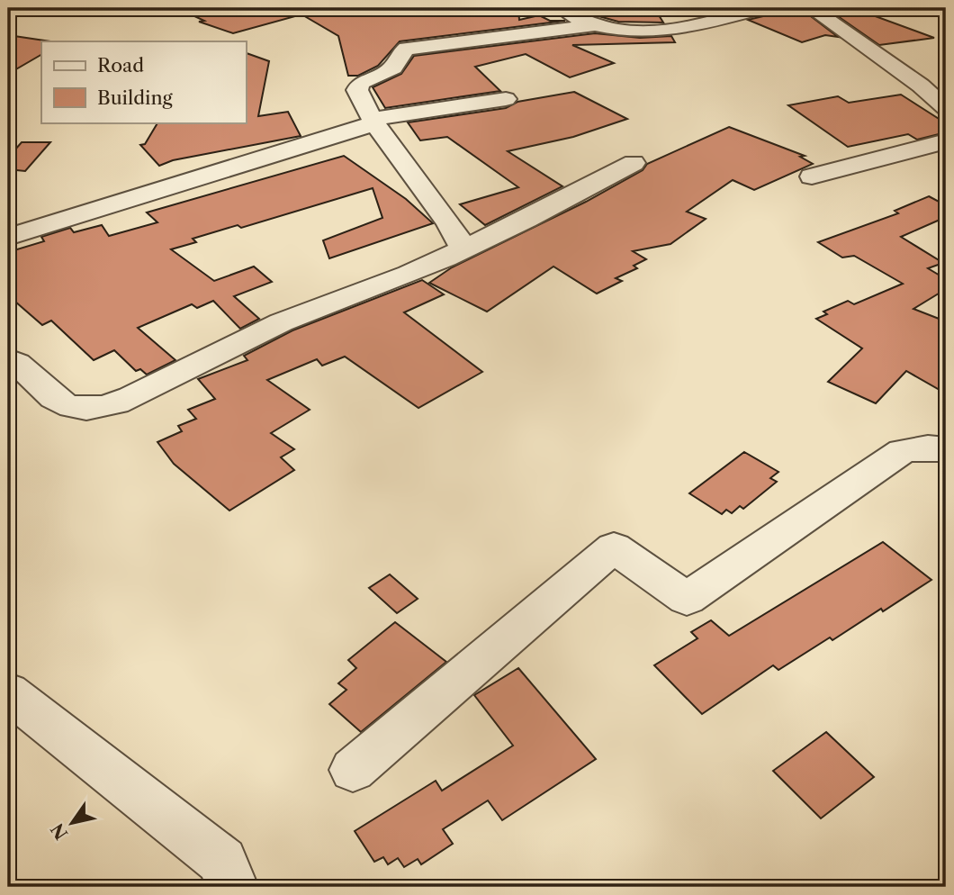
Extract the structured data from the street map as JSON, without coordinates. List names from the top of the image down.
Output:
{
  "legend": ["Road", "Building"],
  "north": "bottom left"
}
